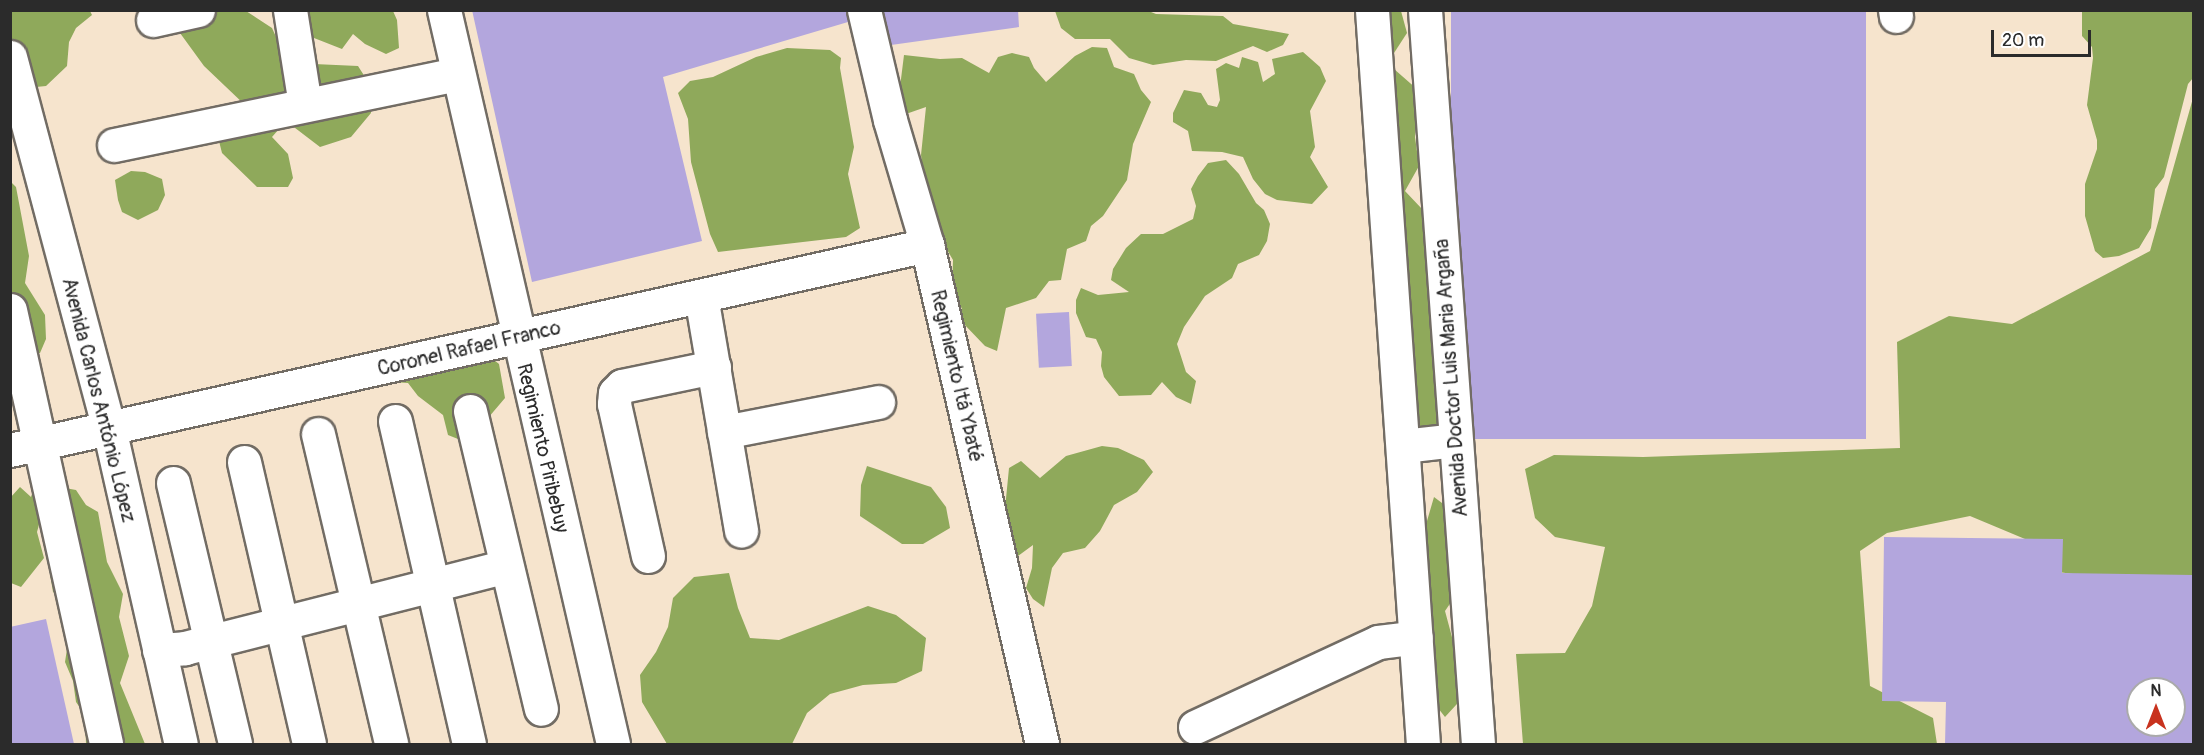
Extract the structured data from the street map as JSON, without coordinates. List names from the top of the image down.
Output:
{
  "streets": {
    "street": [
      "Coronel Rafael Franco",
      "Regimiento Itá Ybaté",
      "Avenida Doctor Luis Maria Argaña",
      "Avenida Carlos António López",
      "Regimiento Piribebuy"
    ]
  },
  "crossings": [
    ["Coronel Rafael Franco", "Regimiento Itá Ybaté"],
    ["Coronel Rafael Franco", "Avenida Carlos António López"],
    ["Coronel Rafael Franco", "Regimiento Piribebuy"]
  ],
  "scale_bar": "20 m",
  "north": "top"
}
